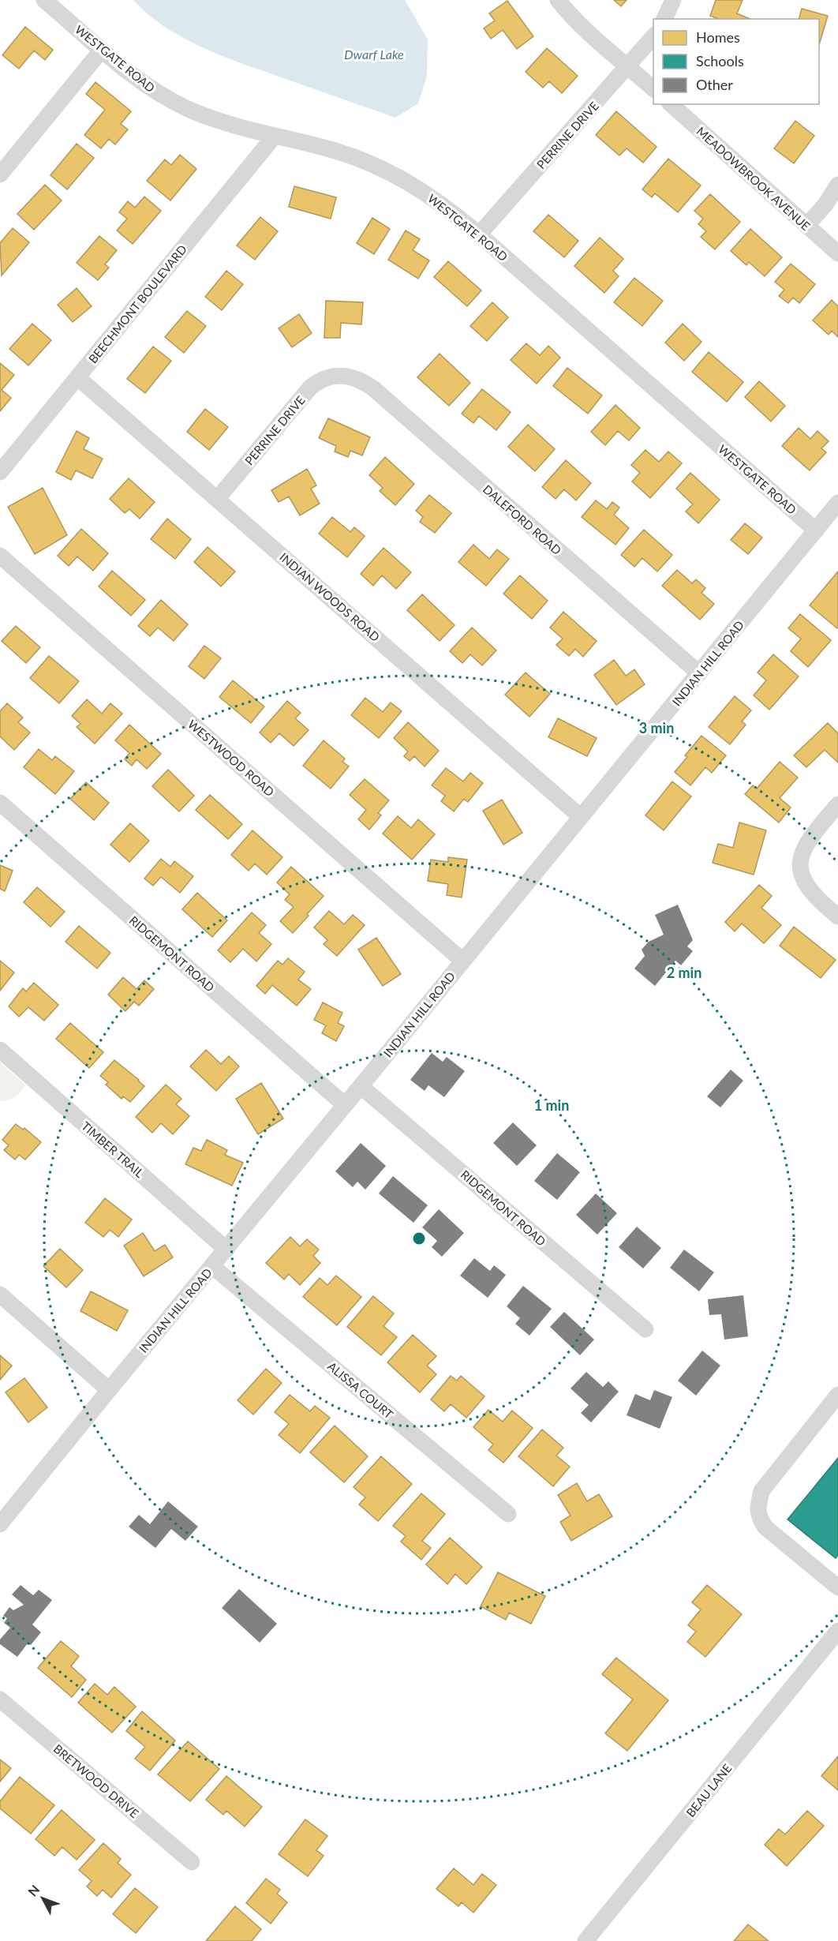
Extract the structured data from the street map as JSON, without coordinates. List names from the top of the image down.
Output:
{
  "streets": {
    "street": [
      "WESTGATE ROAD",
      "PERRINE DRIVE",
      "MEADOWBROOK AVENUE",
      "BEECHMONT BOULEVARD",
      "DALEFORD ROAD",
      "INDIAN WOODS ROAD",
      "INDIAN HILL ROAD",
      "WESTWOOD ROAD",
      "RIDGEMONT ROAD",
      "TIMBER TRAIL",
      "ALISSA COURT",
      "BRETWOOD DRIVE",
      "BEAU LANE"
    ]
  },
  "crossings": [
    ["WESTGATE ROAD", "PERRINE DRIVE"],
    ["WESTGATE ROAD", "BEECHMONT BOULEVARD"],
    ["WESTGATE ROAD", "INDIAN HILL ROAD"],
    ["PERRINE DRIVE", "DALEFORD ROAD"],
    ["PERRINE DRIVE", "INDIAN WOODS ROAD"],
    ["BEECHMONT BOULEVARD", "INDIAN WOODS ROAD"],
    ["DALEFORD ROAD", "INDIAN HILL ROAD"],
    ["INDIAN WOODS ROAD", "INDIAN HILL ROAD"],
    ["INDIAN HILL ROAD", "WESTWOOD ROAD"],
    ["INDIAN HILL ROAD", "RIDGEMONT ROAD"],
    ["INDIAN HILL ROAD", "TIMBER TRAIL"],
    ["INDIAN HILL ROAD", "ALISSA COURT"]
  ],
  "water": ["Dwarf Lake"],
  "legend": ["Homes", "Schools", "Other"],
  "north": "top left",
  "rings": ["3 min", "2 min", "1 min"]
}
